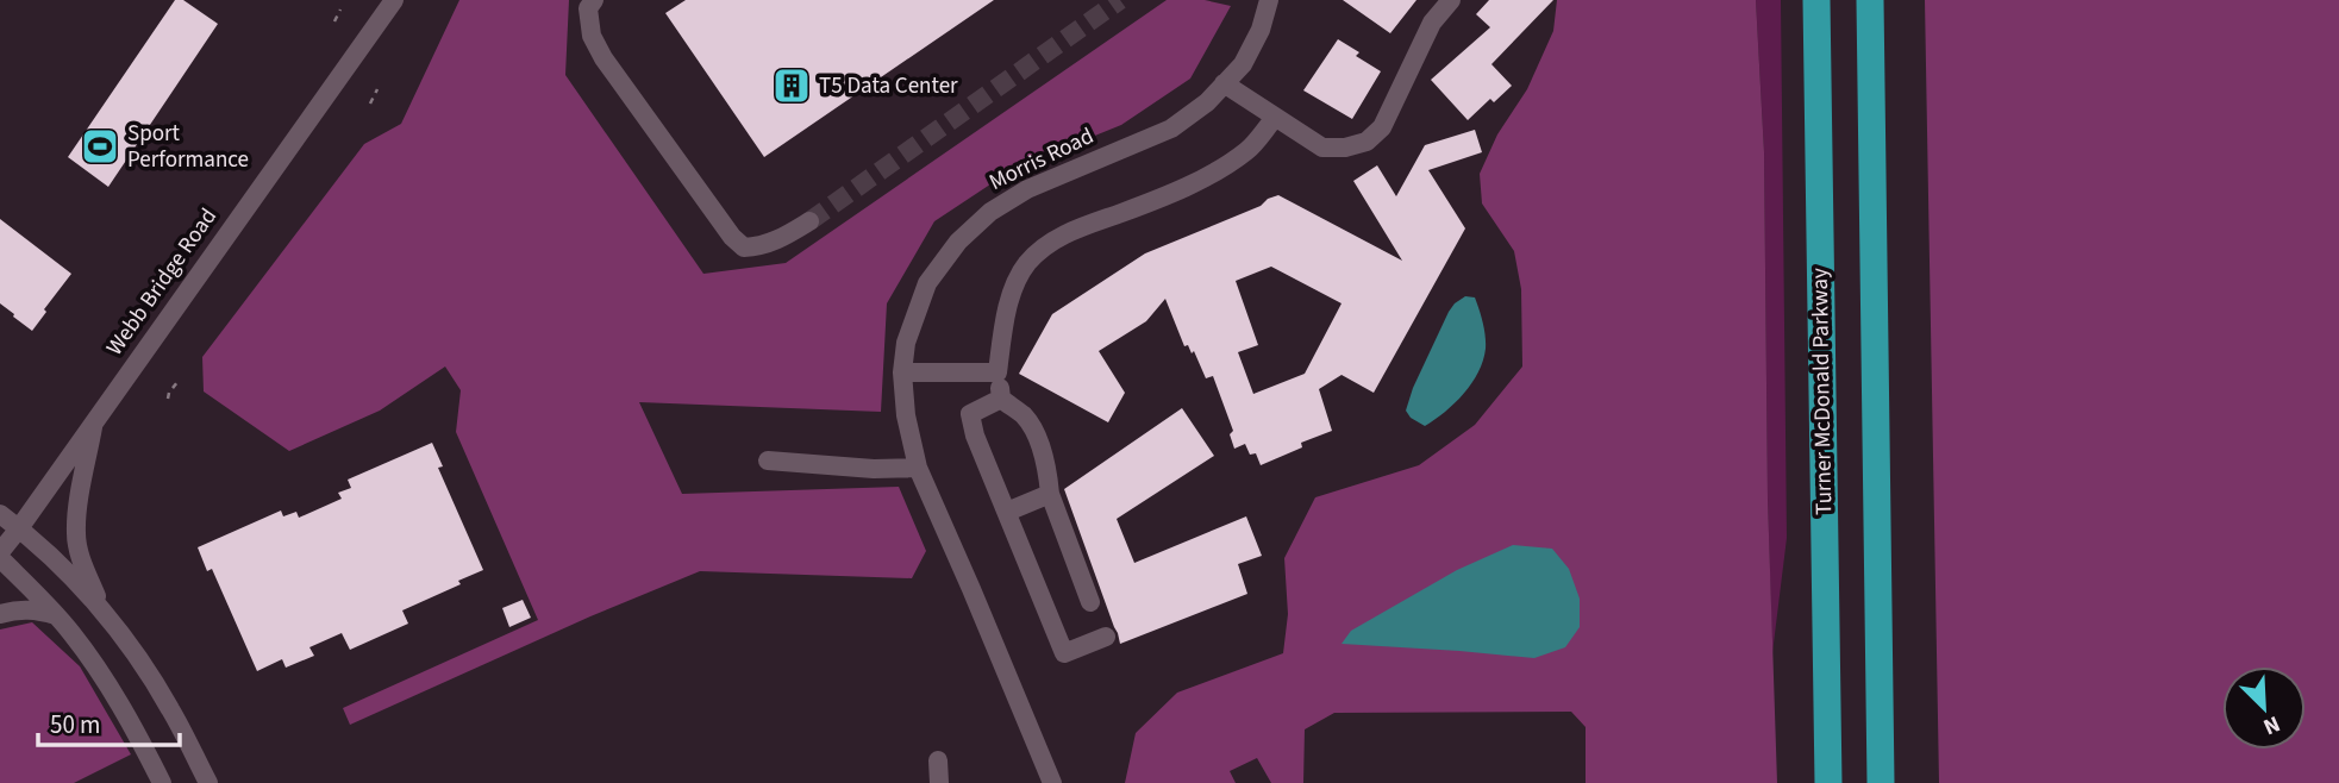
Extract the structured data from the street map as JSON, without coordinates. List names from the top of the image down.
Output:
{
  "streets": {
    "highway": ["Turner McDonald Parkway"],
    "street": ["Morris Road", "Webb Bridge Road"]
  },
  "places": {
    "building": ["T5 Data Center"],
    "sports": ["Sport Performance"]
  },
  "scale_bar": "50 m",
  "north": "bottom right"
}
